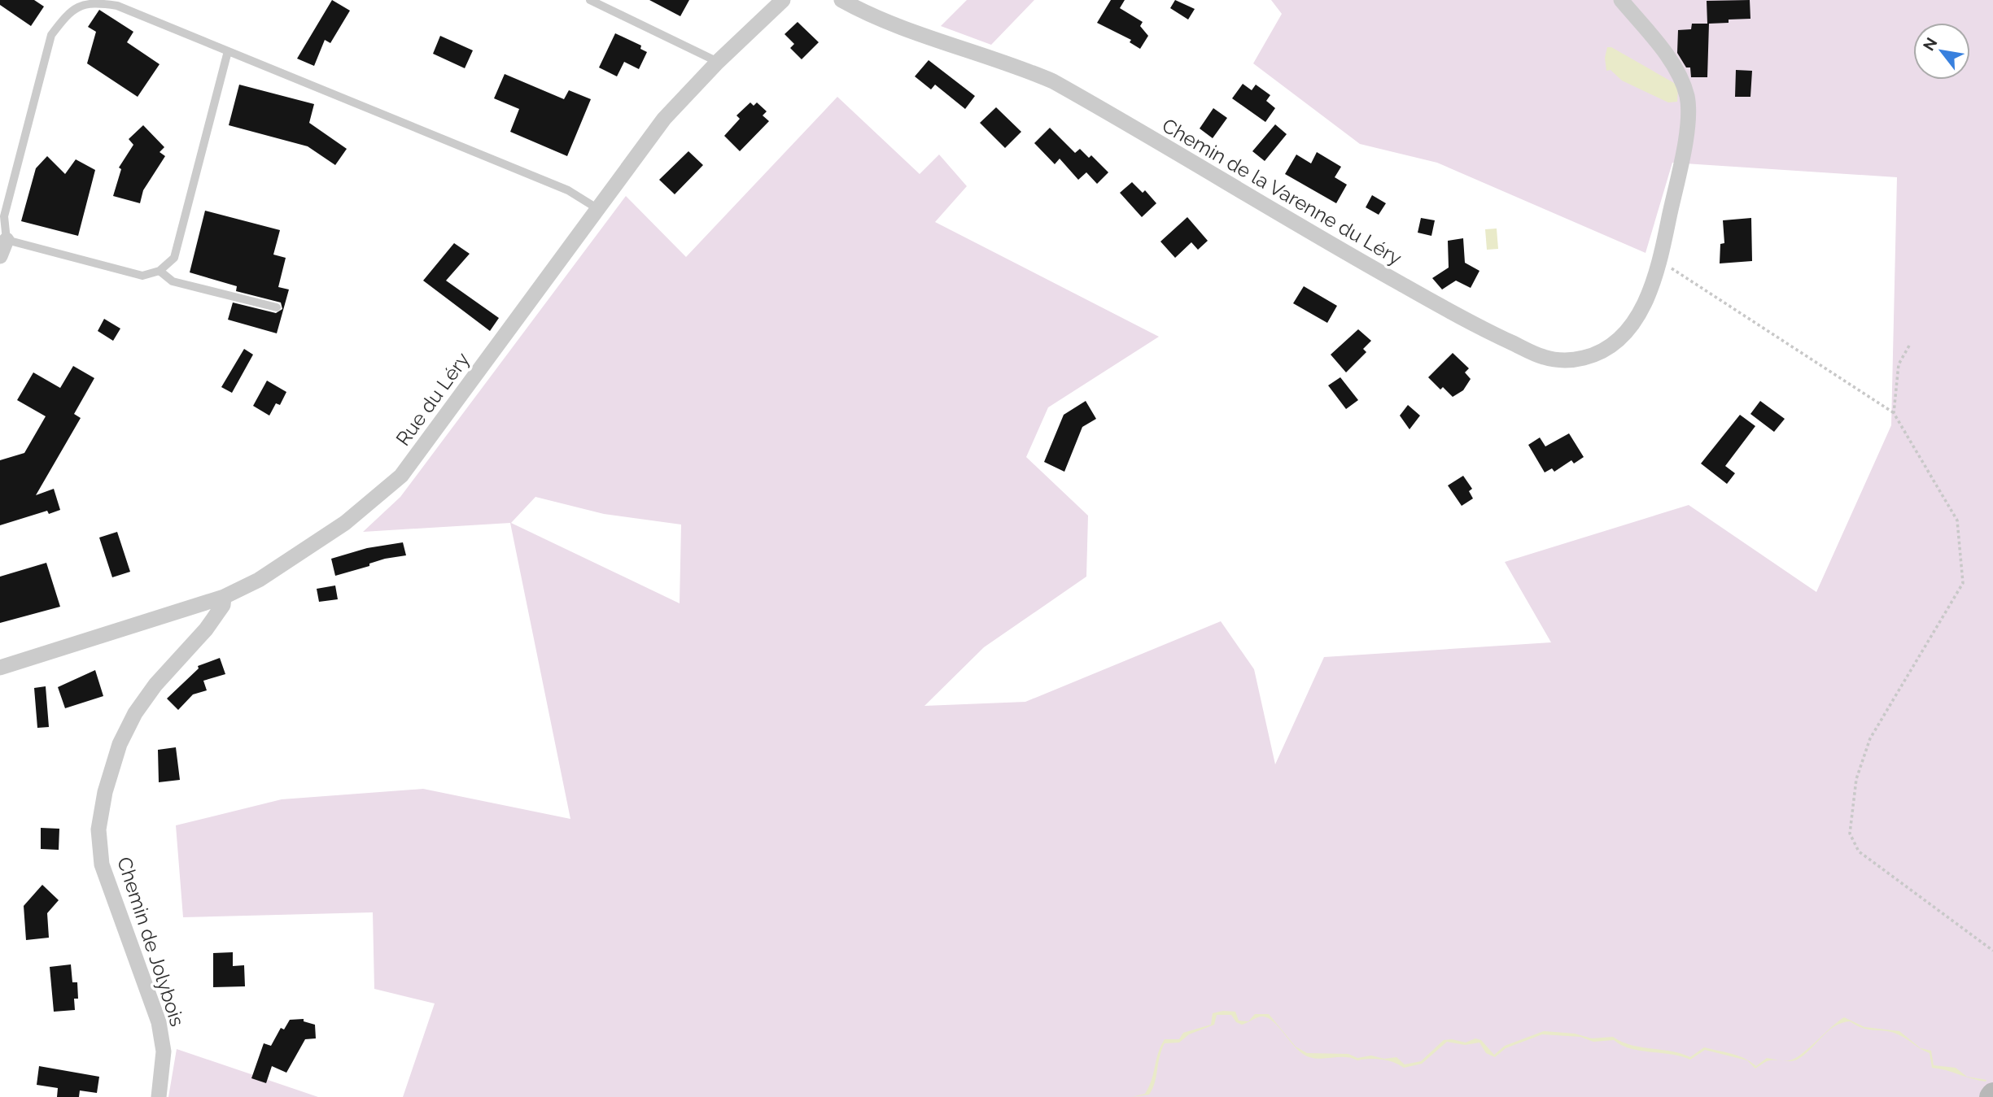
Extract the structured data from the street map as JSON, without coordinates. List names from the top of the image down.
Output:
{
  "streets": {
    "street": ["Chemin de la Varenne du Léry", "Rue du Léry", "Chemin de Jolybois"]
  },
  "crossings": [
    ["Rue du Léry", "Chemin de Jolybois"]
  ],
  "north": "top left"
}
